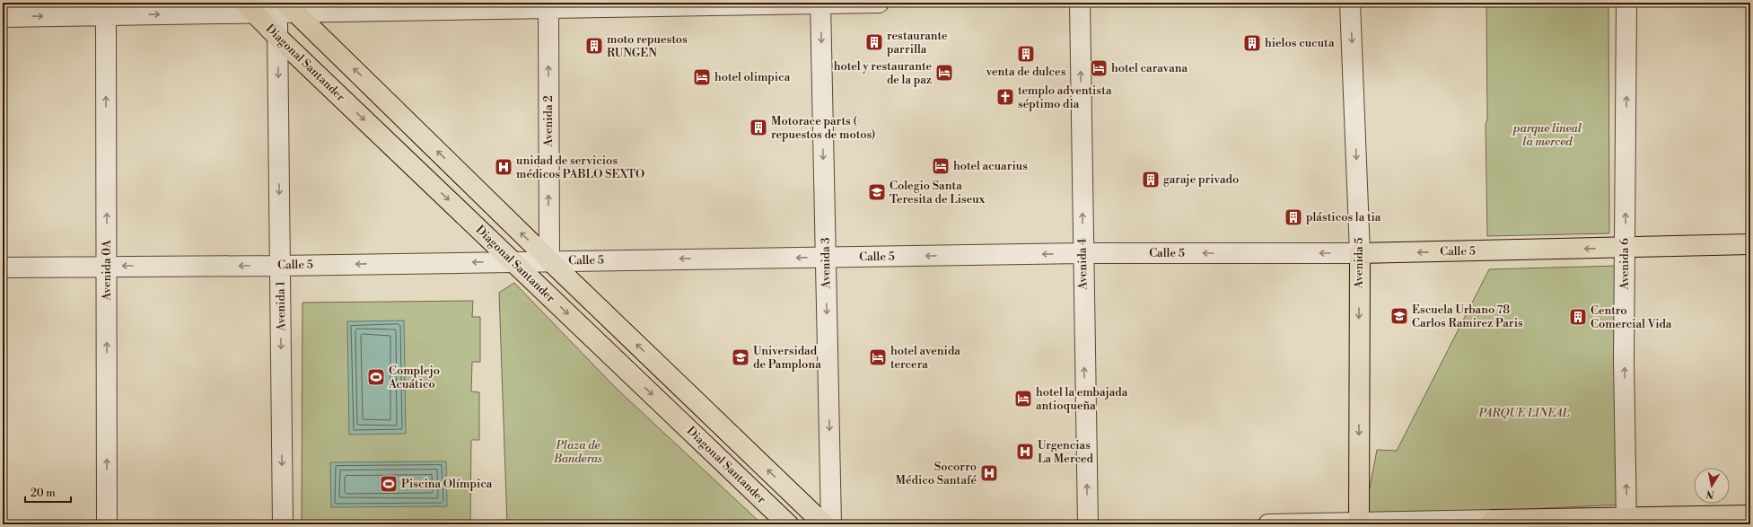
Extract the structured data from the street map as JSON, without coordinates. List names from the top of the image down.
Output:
{
  "streets": {
    "main road": ["Diagonal Santander", "Calle 5", "Avenida 5"],
    "street": [
      "Avenida 2",
      "Avenida 3",
      "Avenida 4",
      "Avenida 6",
      "Avenida 0A",
      "Avenida 1"
    ]
  },
  "crossings": [
    ["Diagonal Santander", "Calle 5"],
    ["Diagonal Santander", "Avenida 1"],
    ["Avenida 2", "Calle 5"],
    ["Calle 5", "Avenida 3"],
    ["Calle 5", "Avenida 5"],
    ["Calle 5", "Avenida 4"],
    ["Calle 5", "Avenida 6"],
    ["Calle 5", "Avenida 0A"],
    ["Calle 5", "Avenida 1"]
  ],
  "one_way": [
    "Avenida 2",
    "Calle 5",
    "Avenida 3",
    "Avenida 5",
    "Avenida 4",
    "Avenida 6",
    "Avenida 0A",
    "Avenida 1"
  ],
  "parks": ["parque lineal la merced", "PARQUE LINEAL", "Plaza de Banderas"],
  "places": {
    "building": [
      "restaurante parrilla",
      "hielos cucuta",
      "moto repuestos RUNGEN",
      "venta de dulces",
      "Motorace parts ( repuestos de motos)",
      "garaje privado",
      "plásticos la tia",
      "Centro Comercial Vida"
    ],
    "hotel": [
      "hotel caravana",
      "hotel y restaurante de la paz",
      "hotel olimpica",
      "hotel acuarius",
      "hotel avenida tercera",
      "hotel la embajada antioqueña"
    ],
    "church": ["templo adventista séptimo dia"],
    "hospital": ["unidad de servicios médicos PABLO SEXTO", "Urgencias La Merced", "Socorro Médico Santafé"],
    "school or university": ["Colegio Santa Teresita de Liseux", "Escuela Urbano 78 Carlos Ramirez Paris", "Universidad de Pamplona"],
    "sports": ["Complejo Acuático", "Piscina Olímpica"]
  },
  "scale_bar": "20 m",
  "north": "bottom"
}
